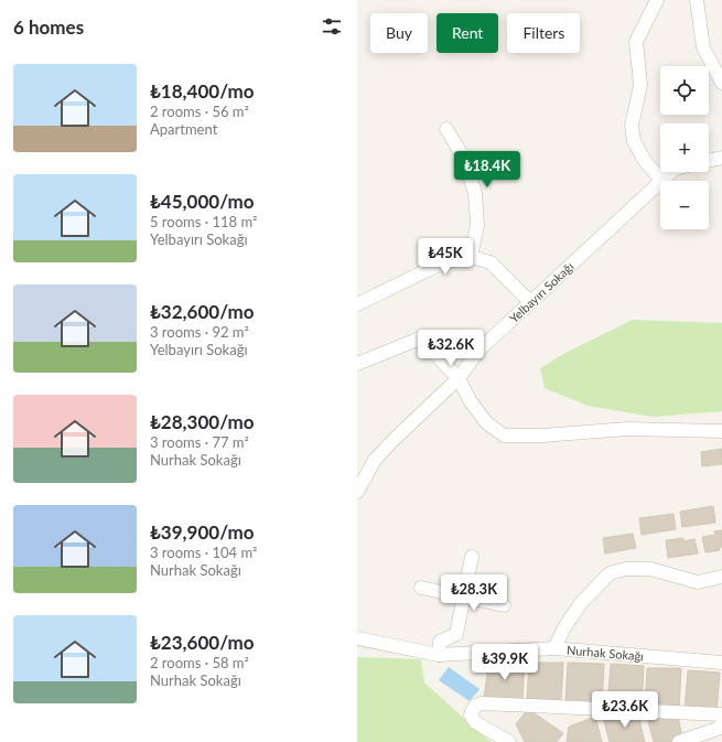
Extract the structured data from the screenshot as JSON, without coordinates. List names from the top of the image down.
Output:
{
  "streets": {
    "street": ["Yelbayırı Sokağı", "Nurhak Sokağı"]
  },
  "page": {
    "heading": "6 homes",
    "chip": ["Buy", "Rent", "Filters"],
    "list": [
      {
        "name": "₺18,400/mo",
        "note": "2 rooms · 56 m² · Apartment"
      },
      {
        "name": "₺45,000/mo",
        "note": "5 rooms · 118 m² · Yelbayırı Sokağı"
      },
      {
        "name": "₺32,600/mo",
        "note": "3 rooms · 92 m² · Yelbayırı Sokağı"
      },
      {
        "name": "₺28,300/mo",
        "note": "3 rooms · 77 m² · Nurhak Sokağı"
      },
      {
        "name": "₺39,900/mo",
        "note": "3 rooms · 104 m² · Nurhak Sokağı"
      },
      {
        "name": "₺23,600/mo",
        "note": "2 rooms · 58 m² · Nurhak Sokağı"
      }
    ],
    "map_buttons": ["+", "−"],
    "price": [
      "₺18.4K",
      "₺45K",
      "₺32.6K",
      "₺28.3K",
      "₺39.9K",
      "₺23.6K"
    ]
  }
}
